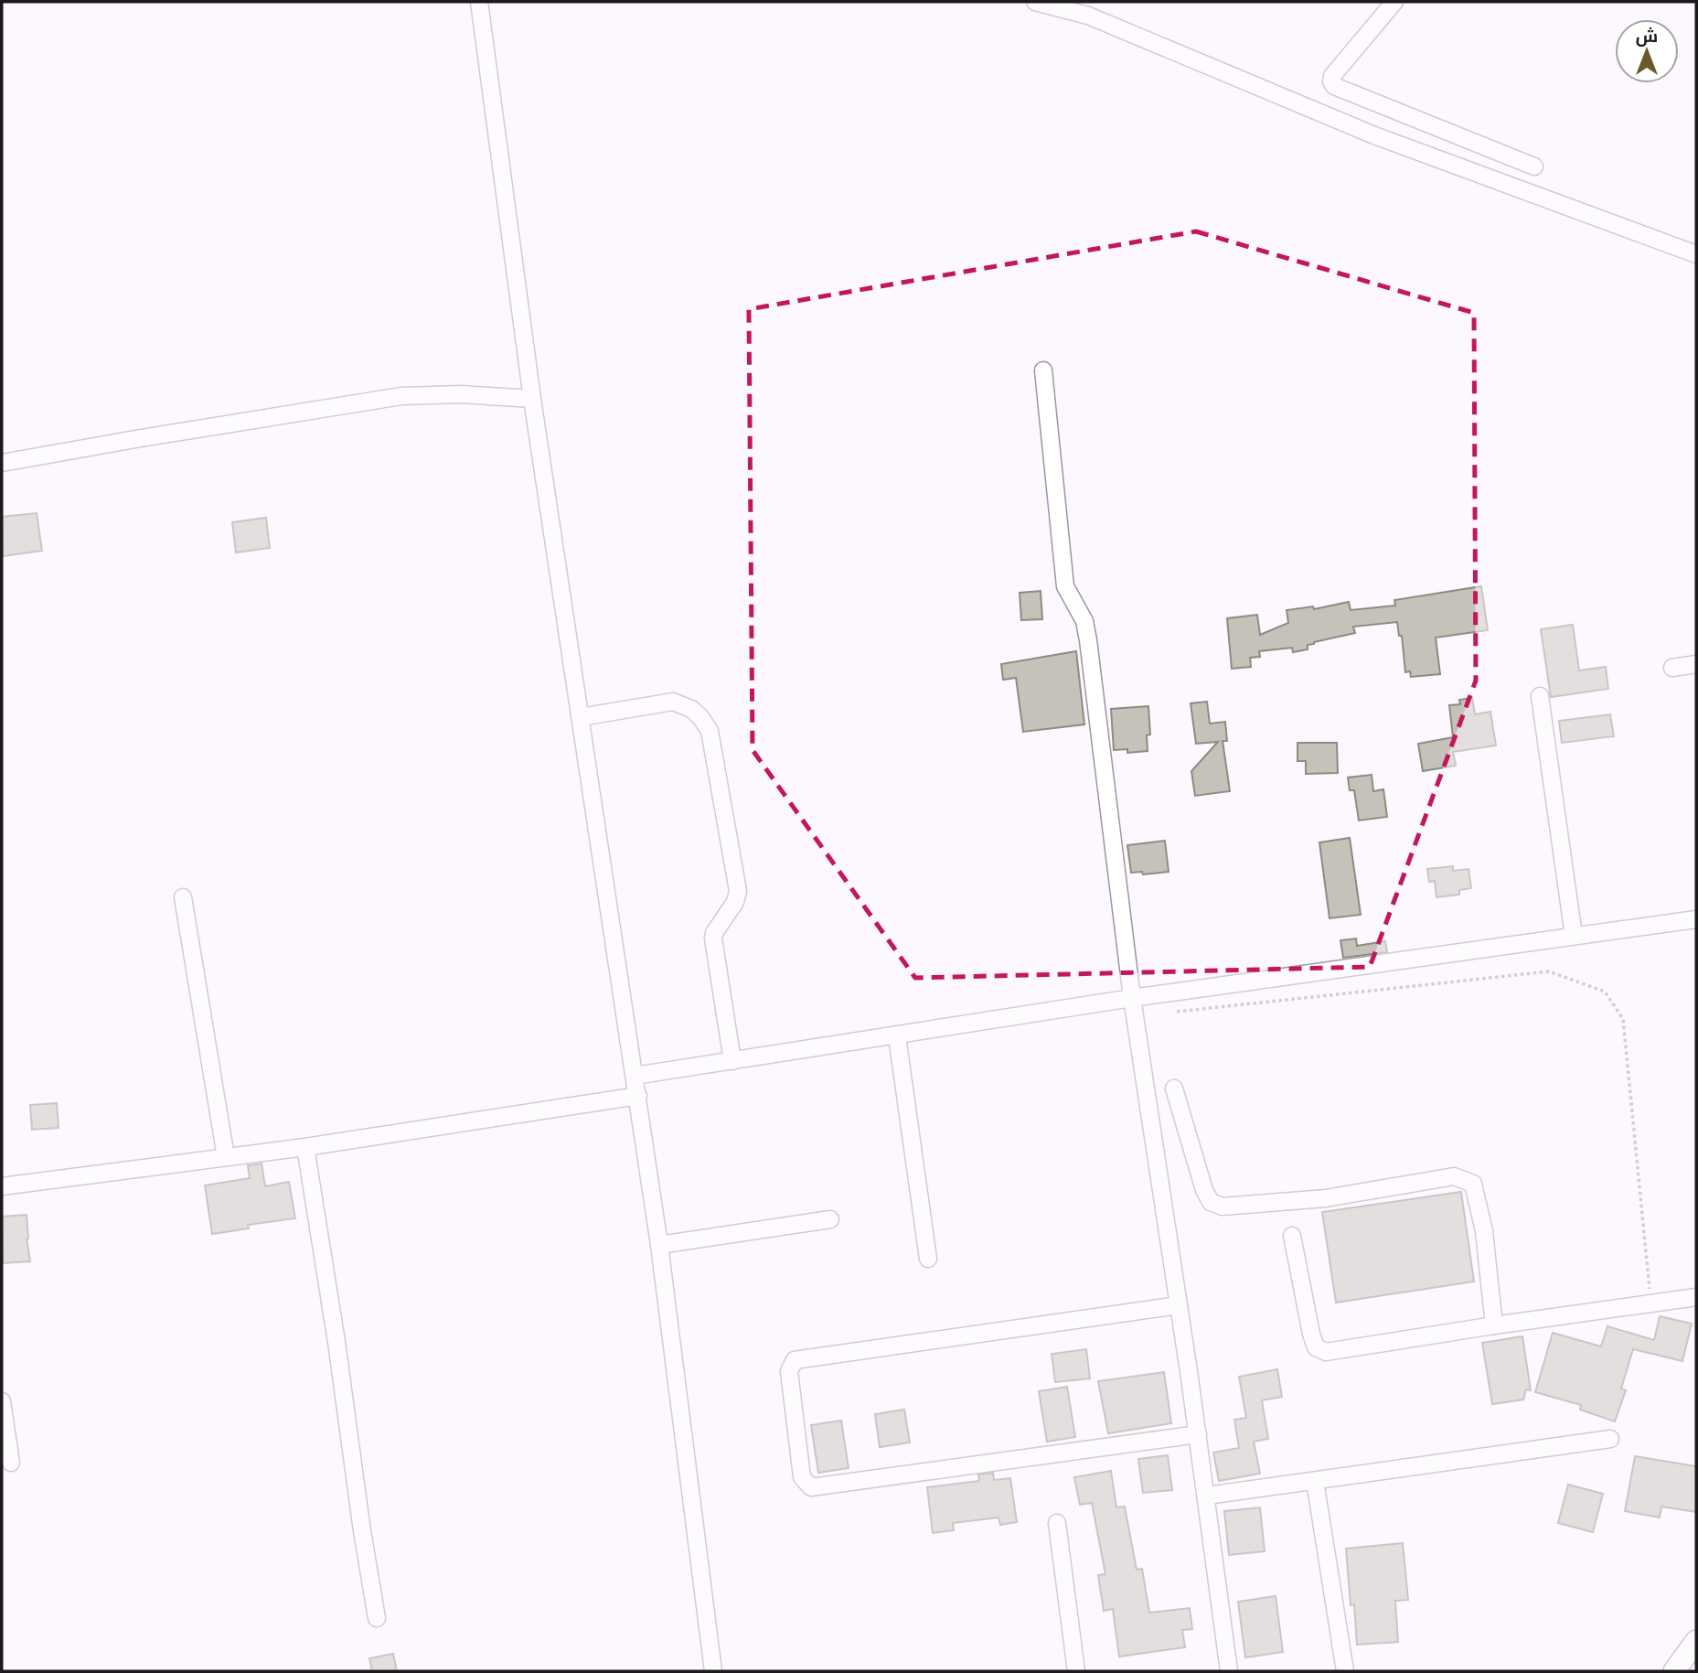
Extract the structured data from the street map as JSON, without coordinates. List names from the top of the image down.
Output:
{
  "north": "top"
}
